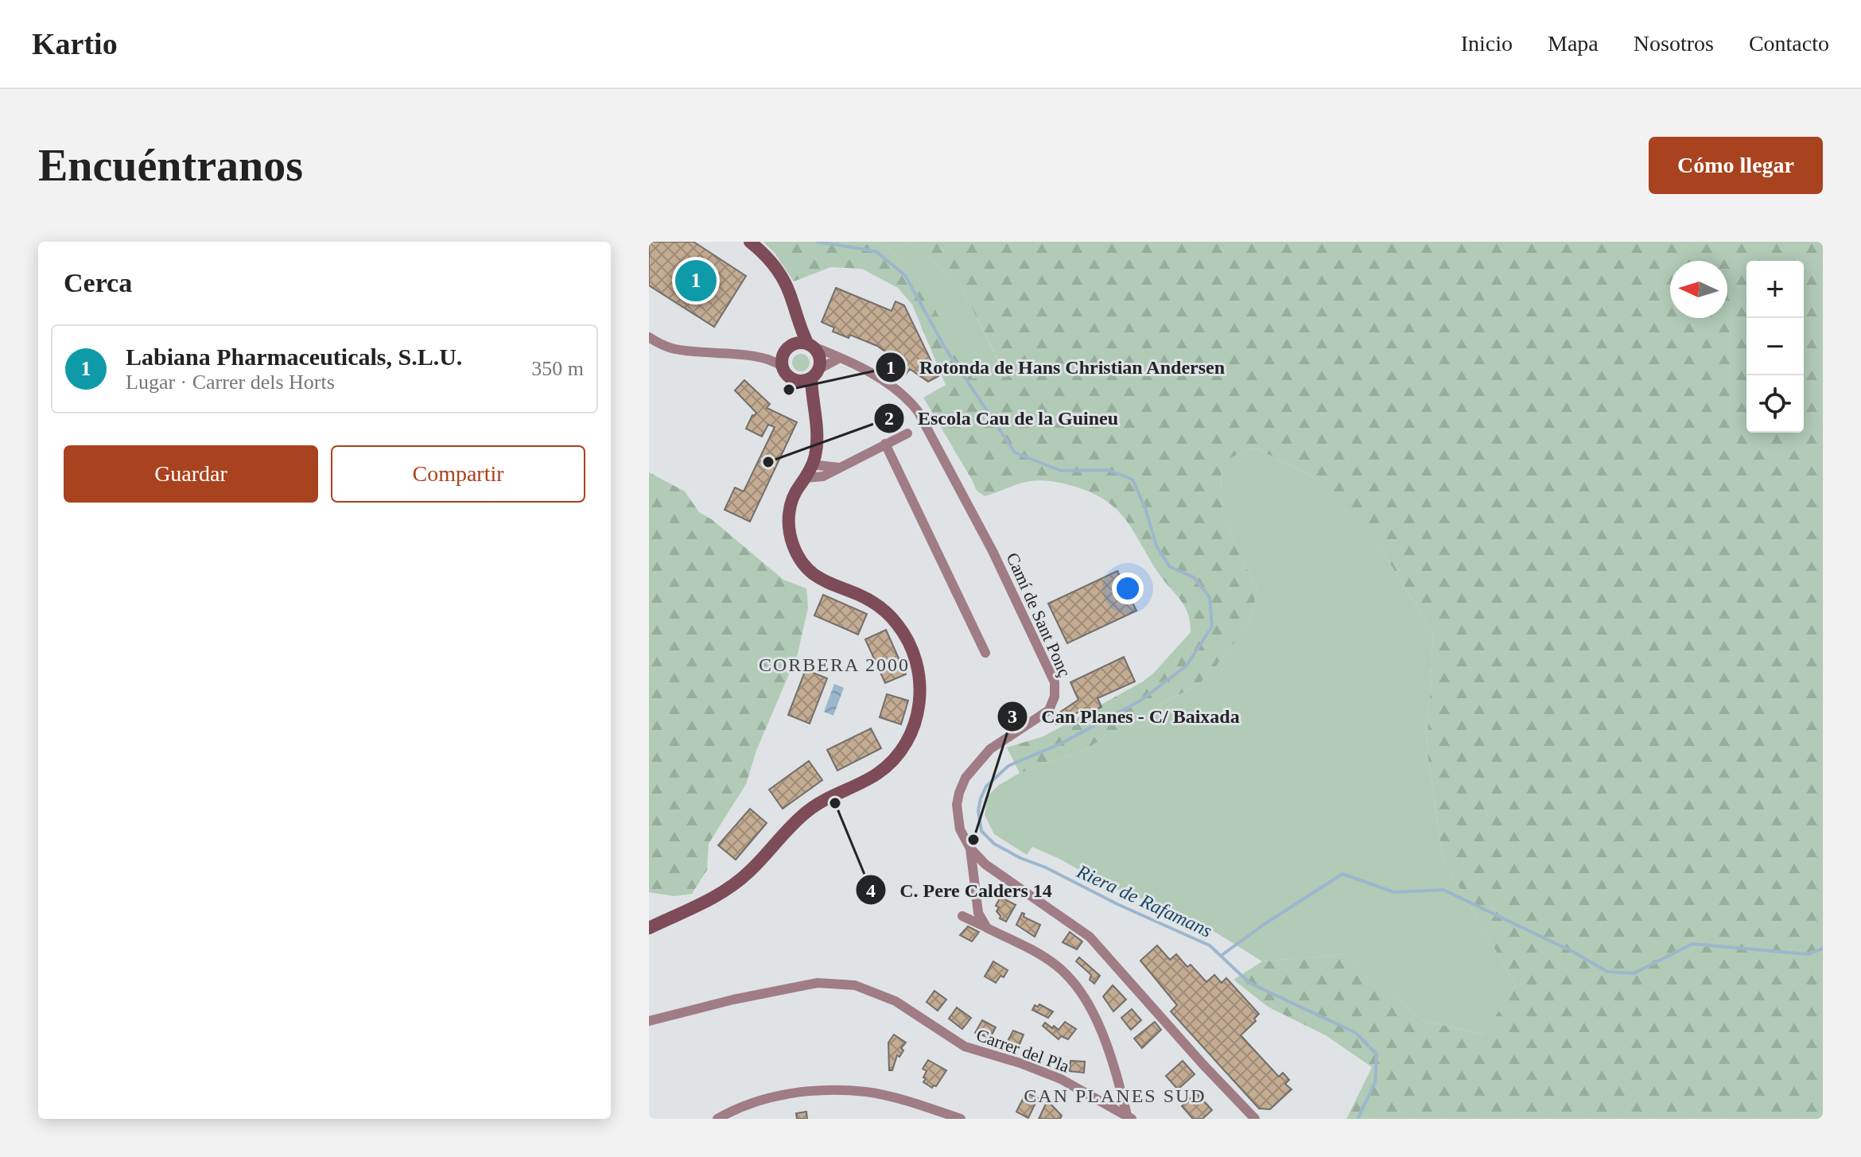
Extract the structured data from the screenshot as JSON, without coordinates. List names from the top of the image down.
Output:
{
  "streets": {
    "street": ["Camí de Sant Ponç", "Carrer del Pla"]
  },
  "districts": ["CORBERA 2000", "CAN PLANES SUD"],
  "water": ["Riera de Rafamans"],
  "places": [
    "Rotonda de Hans Christian Andersen",
    "Escola Cau de la Guineu",
    "C. Pere Calders 14",
    "Can Planes - C/ Baixada"
  ],
  "north": "left",
  "page": {
    "header": "Kartio",
    "nav": [
      "Inicio",
      "Mapa",
      "Nosotros",
      "Contacto"
    ],
    "buttons": [
      "Cómo llegar",
      ["Guardar", "Compartir"]
    ],
    "title": "Encuéntranos",
    "heading": "Cerca",
    "pins": "1",
    "map_buttons": ["+", "−"],
    "list": [
      {
        "mark": "1",
        "name": "Labiana Pharmaceuticals, S.L.U.",
        "note": "Lugar · Carrer dels Horts",
        "value": "350 m"
      }
    ]
  }
}
